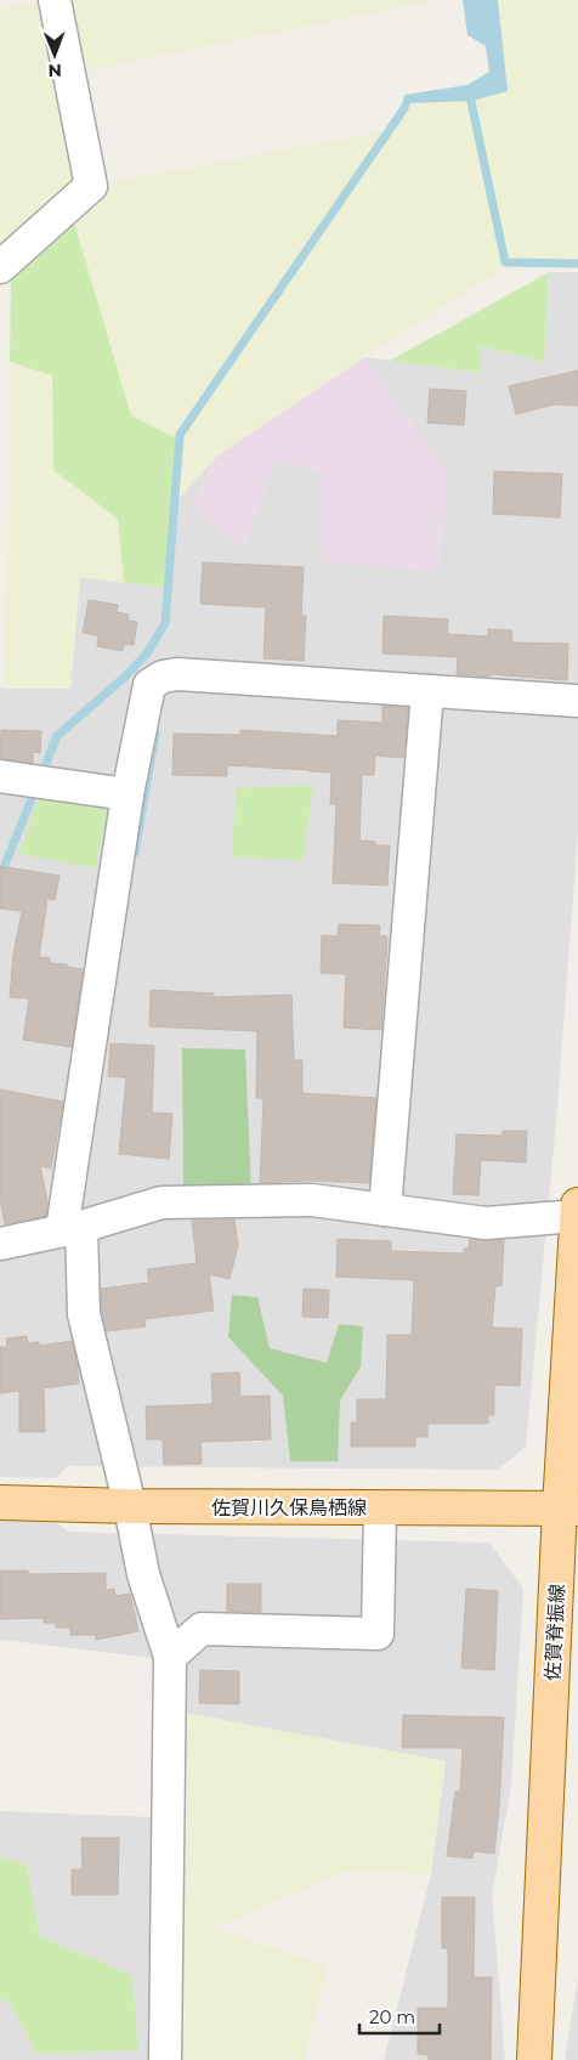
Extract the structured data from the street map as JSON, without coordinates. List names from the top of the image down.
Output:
{
  "streets": {
    "main road": ["佐賀川久保鳥栖線", "佐賀脊振線"]
  },
  "crossings": [
    ["佐賀川久保鳥栖線", "佐賀脊振線"]
  ],
  "scale_bar": "20 m",
  "north": "bottom"
}
